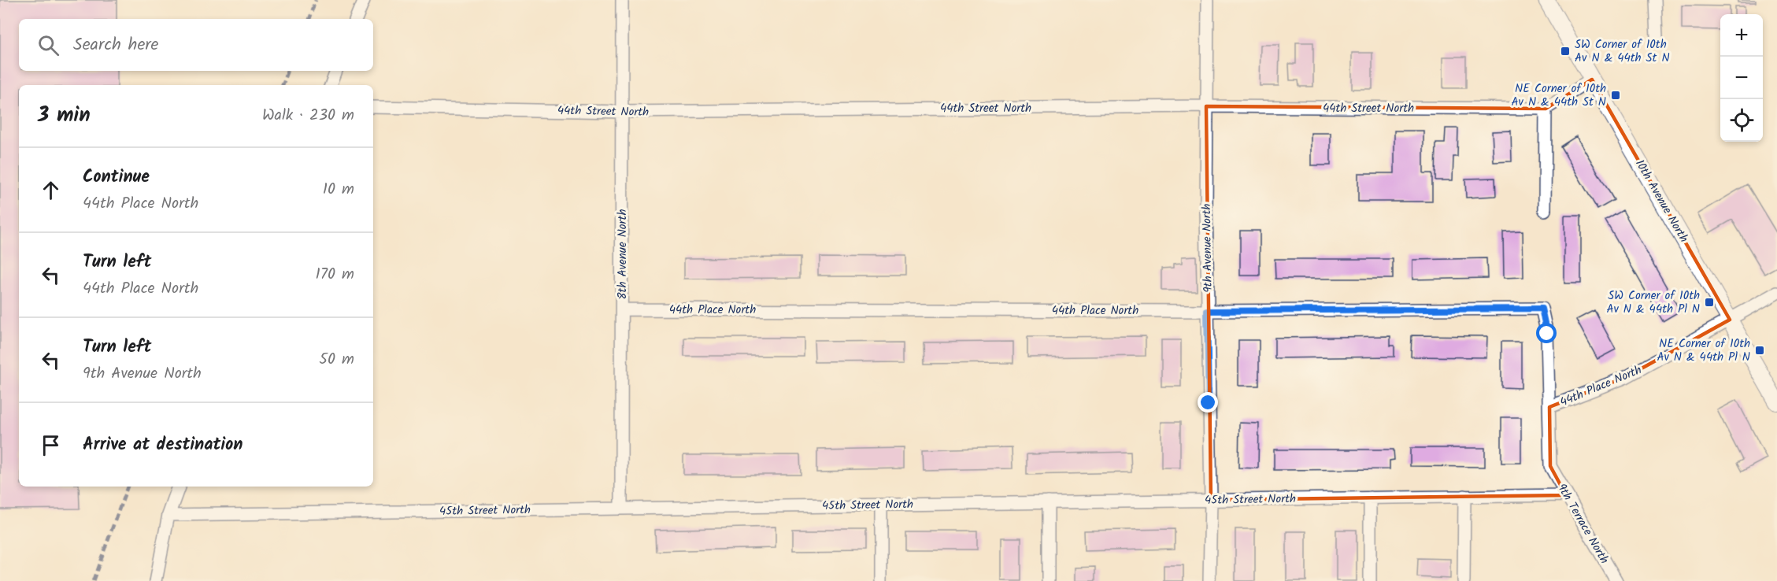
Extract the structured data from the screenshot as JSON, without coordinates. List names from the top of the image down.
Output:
{
  "streets": {
    "street": [
      "44th Street North",
      "10th Avenue North",
      "9th Avenue North",
      "8th Avenue North",
      "44th Place North",
      "45th Street North",
      "9th Terrace North"
    ]
  },
  "crossings": [
    ["44th Street North", "9th Avenue North"],
    ["44th Street North", "8th Avenue North"],
    ["10th Avenue North", "44th Place North"],
    ["9th Avenue North", "44th Place North"],
    ["9th Avenue North", "45th Street North"],
    ["8th Avenue North", "44th Place North"],
    ["8th Avenue North", "45th Street North"],
    ["44th Place North", "9th Terrace North"],
    ["45th Street North", "9th Terrace North"]
  ],
  "places": {
    "transit": [
      "SW Corner of 10th Av N & 44th St N",
      "NE Corner of 10th Av N & 44th St N",
      "SW Corner of 10th Av N & 44th Pl N",
      "NE Corner of 10th Av N & 44th Pl N"
    ]
  },
  "page": {
    "map_buttons": ["+", "−"],
    "search": "Search here",
    "heading": ["3 min", "Walk · 230 m"],
    "list": [
      ["Continue", "44th Place North", "10 m"],
      ["Turn left", "44th Place North", "170 m"],
      ["Turn left", "9th Avenue North", "50 m"],
      "Arrive at destination"
    ]
  }
}
